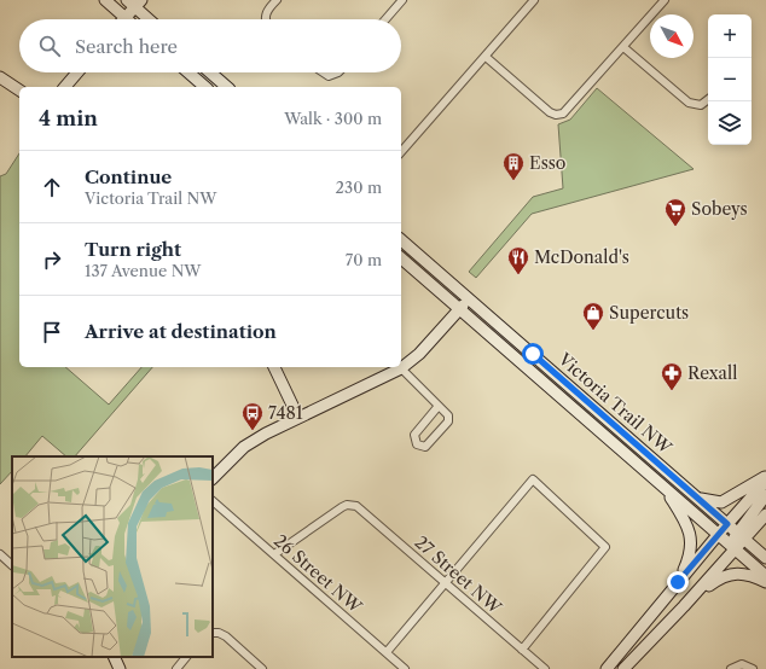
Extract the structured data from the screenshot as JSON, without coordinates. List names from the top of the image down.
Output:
{
  "streets": {
    "main road": ["Victoria Trail NW"],
    "street": ["26 Street NW", "27 Street NW"]
  },
  "crossings": [
    ["26 Street NW", "27 Street NW"]
  ],
  "places": {
    "building": ["Esso"],
    "supermarket": ["Sobeys"],
    "restaurant": ["McDonald's"],
    "shop": ["Supercuts"],
    "pharmacy": ["Rexall"],
    "bus stop": ["7481"]
  },
  "north": "bottom right",
  "page": {
    "map_buttons": ["+", "−"],
    "search": "Search here",
    "heading": ["4 min", "Walk · 300 m"],
    "list": [
      ["Continue", "Victoria Trail NW", "230 m"],
      ["Turn right", "137 Avenue NW", "70 m"],
      "Arrive at destination"
    ]
  }
}
